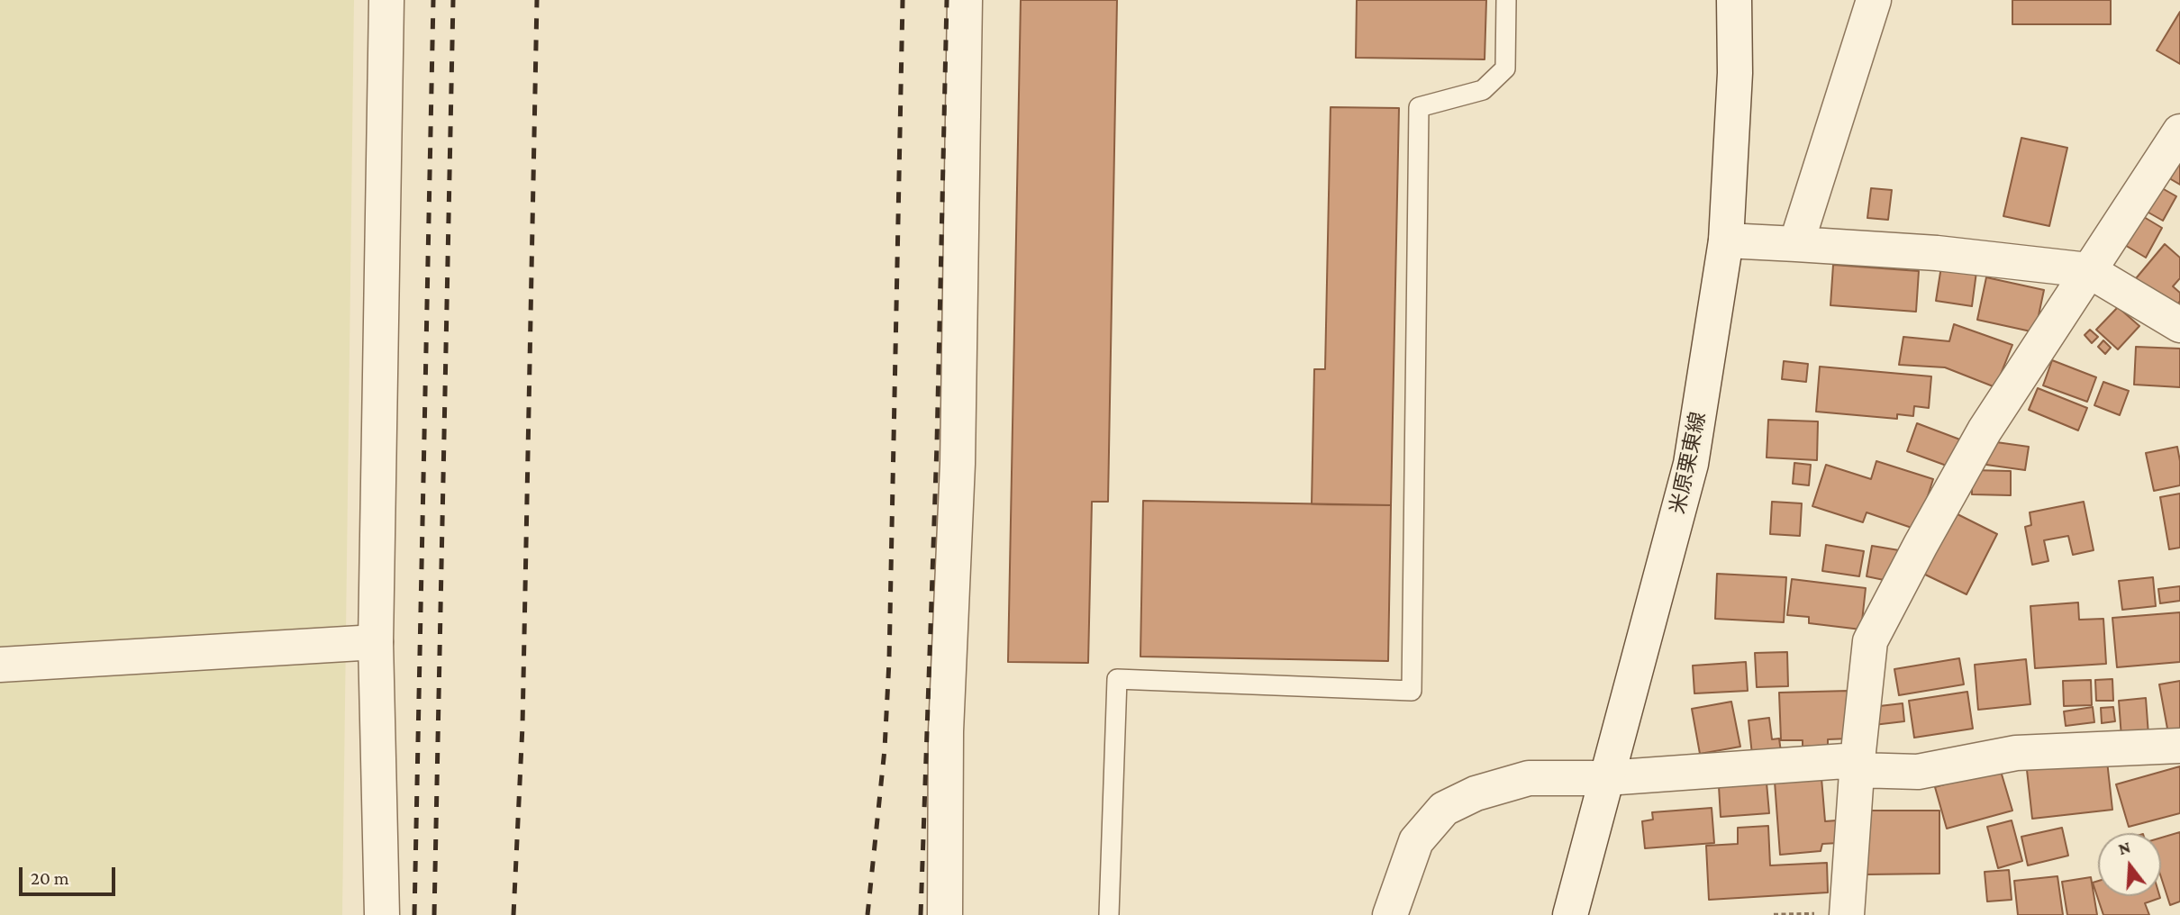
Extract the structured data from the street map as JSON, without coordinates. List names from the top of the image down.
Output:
{
  "streets": {
    "street": ["米原栗東線"]
  },
  "scale_bar": "20 m",
  "north": "top"
}
